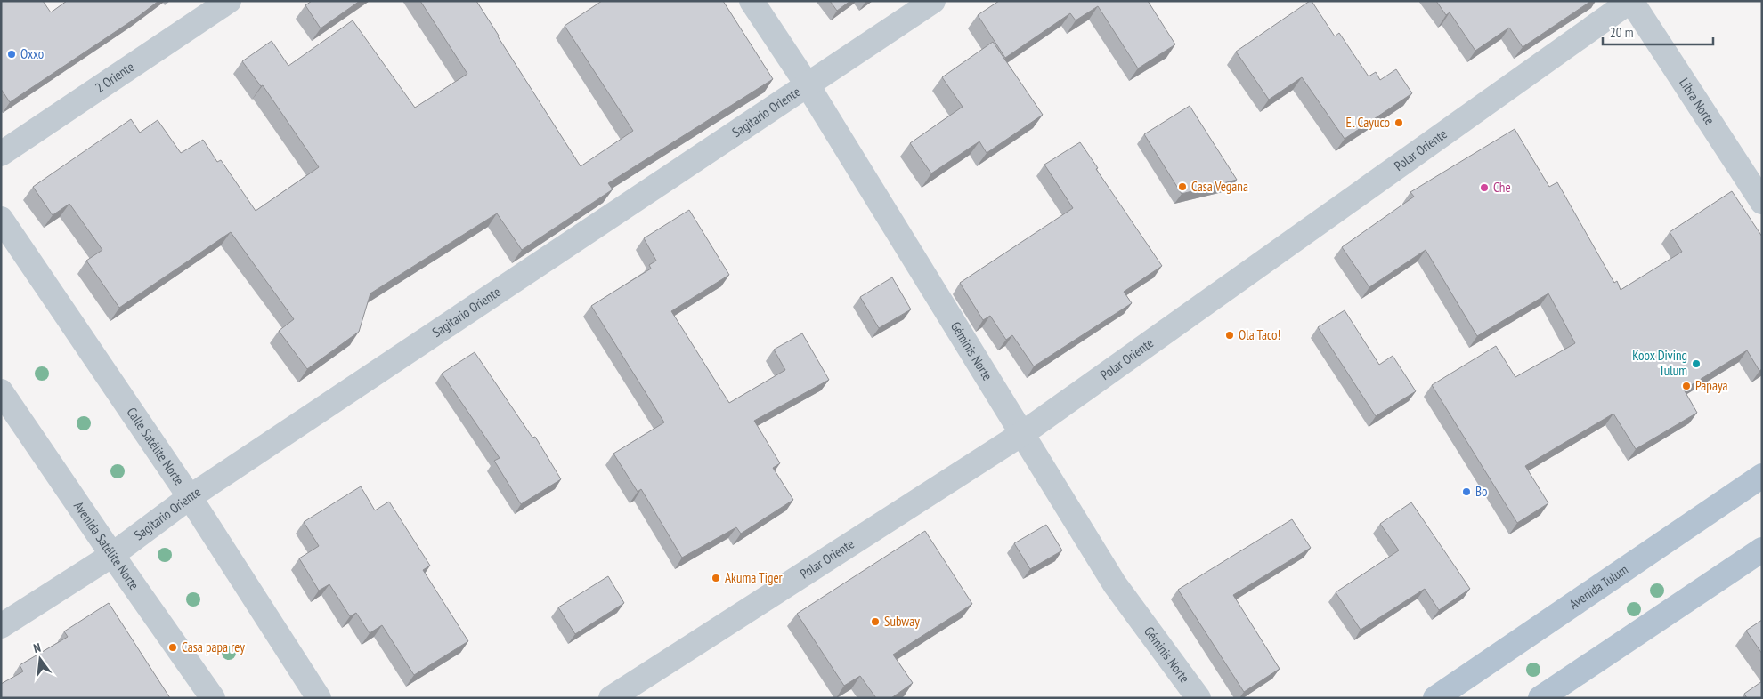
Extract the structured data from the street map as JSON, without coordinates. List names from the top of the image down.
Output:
{
  "streets": {
    "main road": ["Avenida Tulum"],
    "street": [
      "2 Oriente",
      "Libra Norte",
      "Sagitario Oriente",
      "Polar Oriente",
      "Géminis Norte",
      "Calle Satélite Norte",
      "Avenida Satélite Norte"
    ]
  },
  "crossings": [
    ["Libra Norte", "Polar Oriente"],
    ["Sagitario Oriente", "Géminis Norte"],
    ["Sagitario Oriente", "Calle Satélite Norte"],
    ["Sagitario Oriente", "Avenida Satélite Norte"],
    ["Polar Oriente", "Géminis Norte"]
  ],
  "places": [
    "Oxxo",
    "El Cayuco",
    "Casa Vegana",
    "Che",
    "Ola Taco!",
    "Koox Diving Tulum",
    "Papaya",
    "Bo",
    "Akuma Tiger",
    "Subway",
    "Casa papa rey"
  ],
  "scale_bar": "20 m",
  "north": "top"
}
